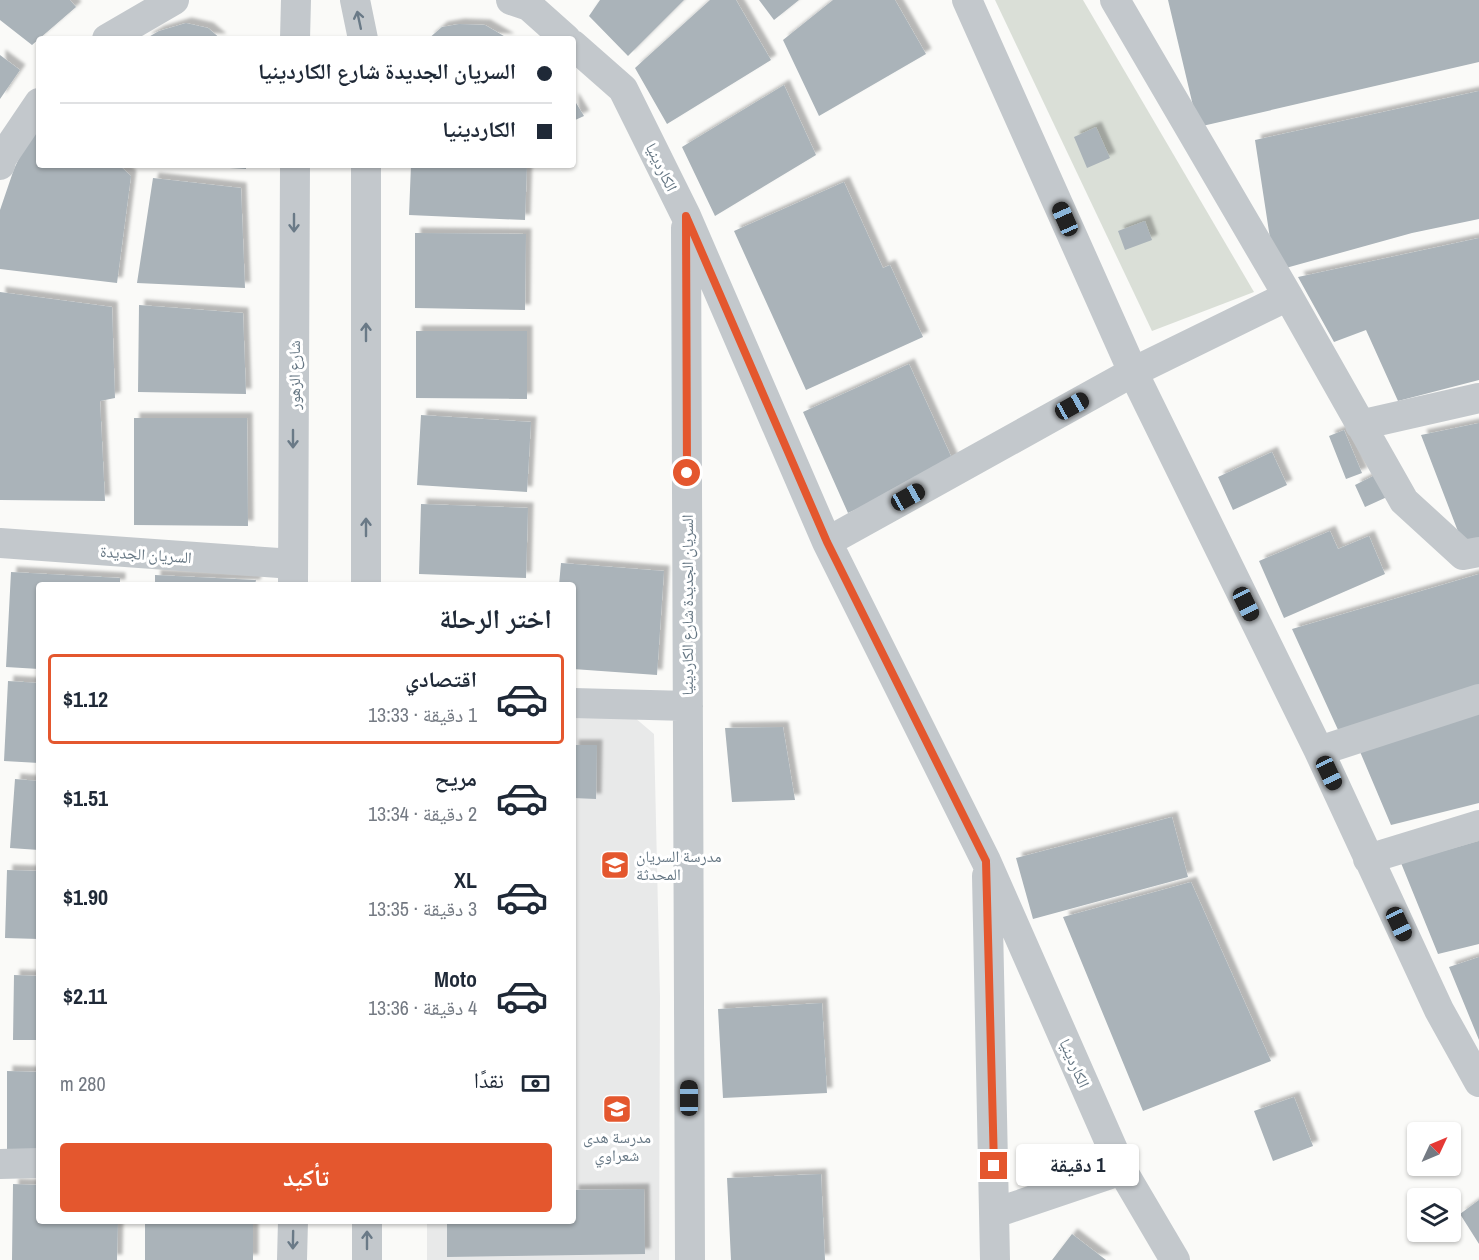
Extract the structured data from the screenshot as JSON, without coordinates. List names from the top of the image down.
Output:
{
  "streets": {
    "street": [
      "الكاردينيا",
      "شارع الزهور",
      "السريان الجديدة",
      "السريان الجديدة شارع الكاردينيا"
    ]
  },
  "crossings": [
    ["الكاردينيا", "السريان الجديدة شارع الكاردينيا"],
    ["شارع الزهور", "السريان الجديدة"]
  ],
  "places": {
    "school or university": ["مدرسة السريان المحدثة", "مدرسة هدى شعراوي"]
  },
  "north": "top right",
  "page": {
    "banner": ["السريان الجديدة شارع الكاردينيا", "الكاردينيا"],
    "heading": "اختر الرحلة",
    "list": [
      {
        "name": "اقتصادي",
        "note": "1 دقيقة · 13:33",
        "value": "$1.12"
      },
      {
        "name": "مريح",
        "note": "2 دقيقة · 13:34",
        "value": "$1.51"
      },
      {
        "name": "XL",
        "note": "3 دقيقة · 13:35",
        "value": "$1.90"
      },
      {
        "name": "Moto",
        "note": "4 دقيقة · 13:36",
        "value": "$2.11"
      }
    ],
    "pay": ["نقدًا", "280 m"],
    "buttons": "تأكيد",
    "bubble": "1 دقيقة"
  }
}
